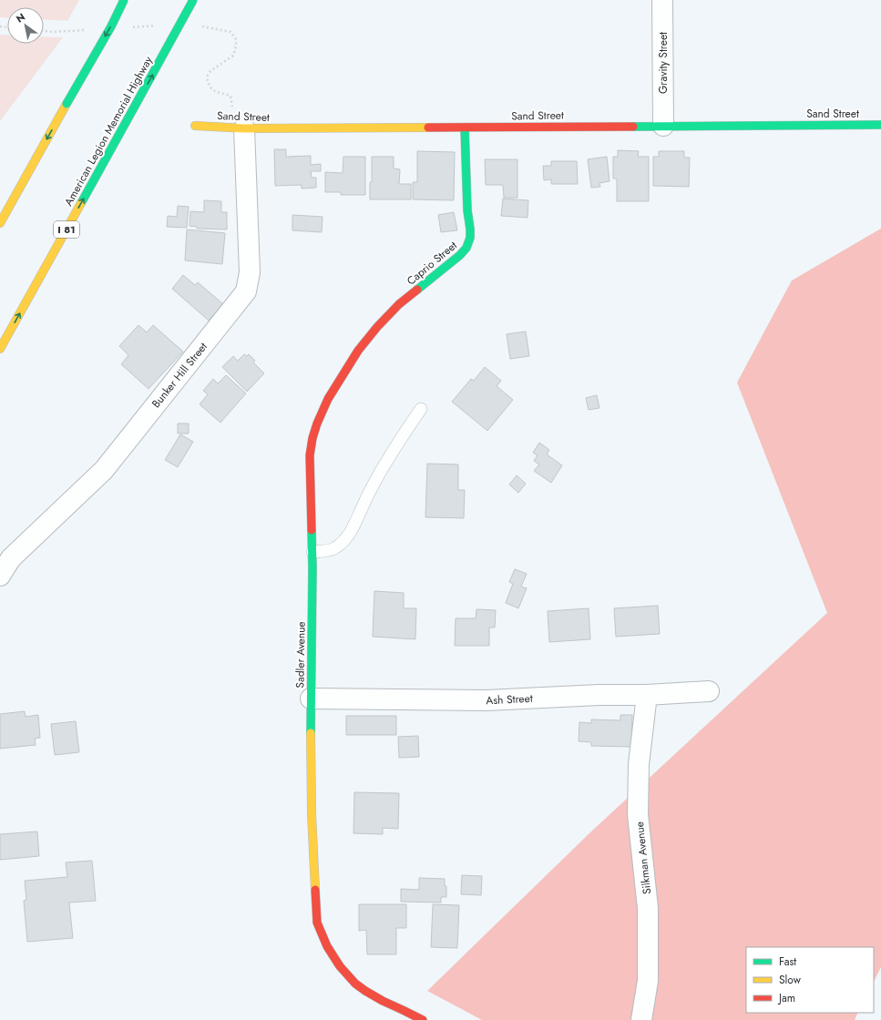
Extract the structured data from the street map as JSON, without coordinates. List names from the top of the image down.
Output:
{
  "streets": {
    "main road": [
      "Sand Street",
      "American Legion Memorial Highway",
      "I 81",
      "Caprio Street",
      "Sadler Avenue"
    ],
    "street": [
      "Gravity Street",
      "Bunker Hill Street",
      "Ash Street",
      "Silkman Avenue"
    ]
  },
  "crossings": [
    ["Gravity Street", "Sand Street"],
    ["Sand Street", "Caprio Street"],
    ["Sand Street", "Bunker Hill Street"],
    ["Caprio Street", "Sadler Avenue"],
    ["Sadler Avenue", "Ash Street"],
    ["Ash Street", "Silkman Avenue"]
  ],
  "legend": ["Fast", "Slow", "Jam"],
  "north": "top left"
}
